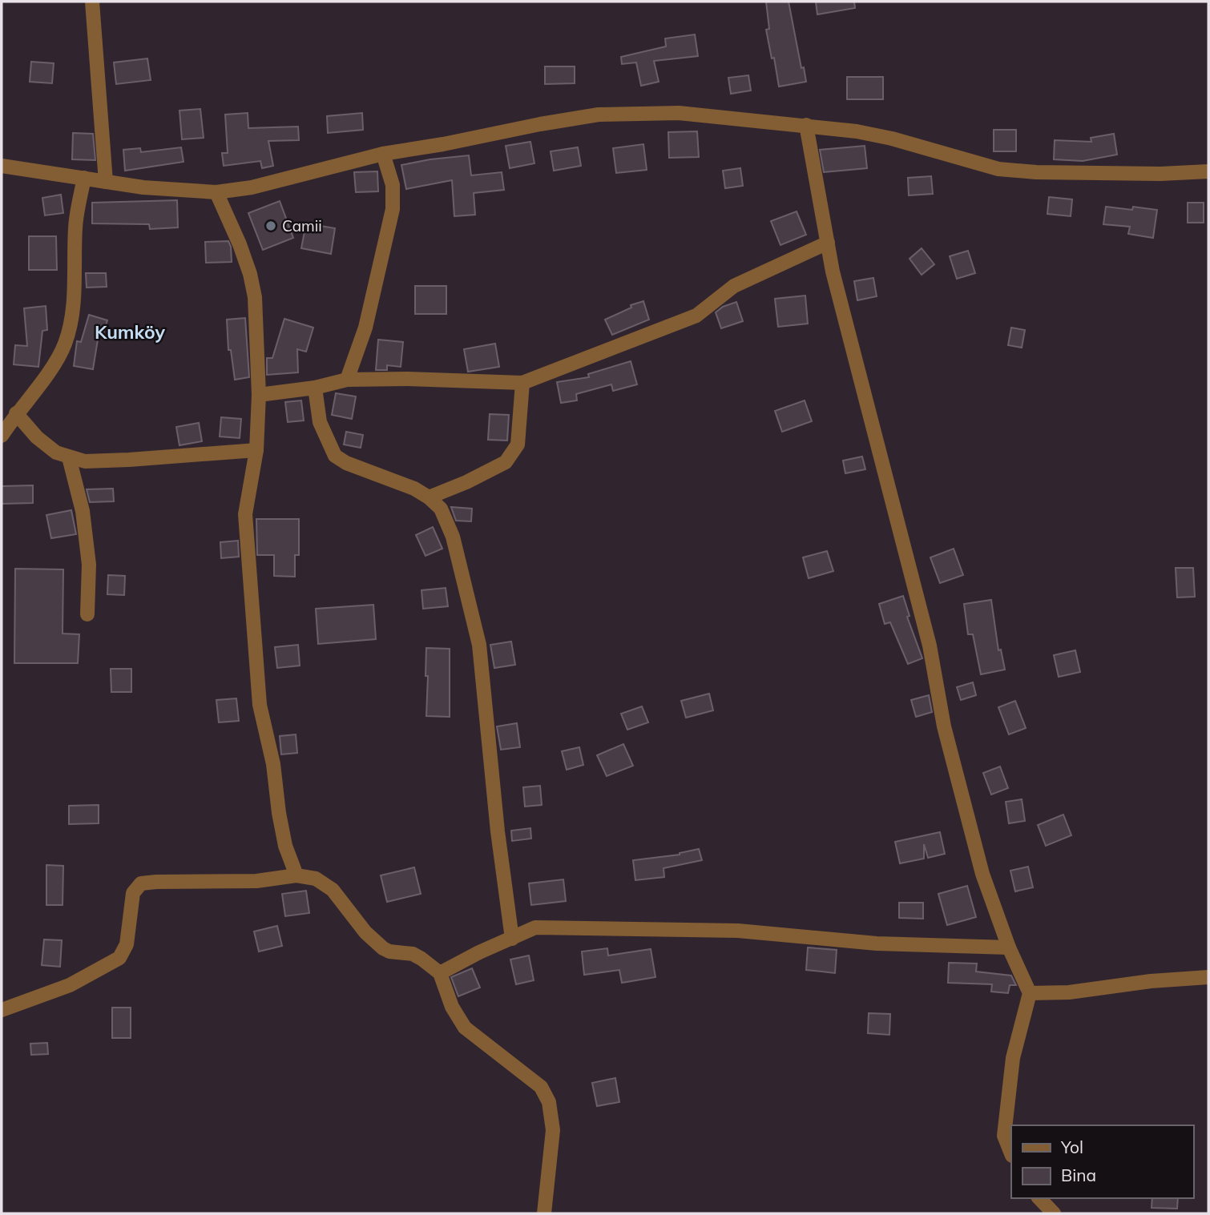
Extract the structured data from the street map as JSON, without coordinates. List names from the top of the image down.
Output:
{
  "districts": ["Kumköy"],
  "places": ["Camii"],
  "legend": ["Yol", "Bina"]
}
